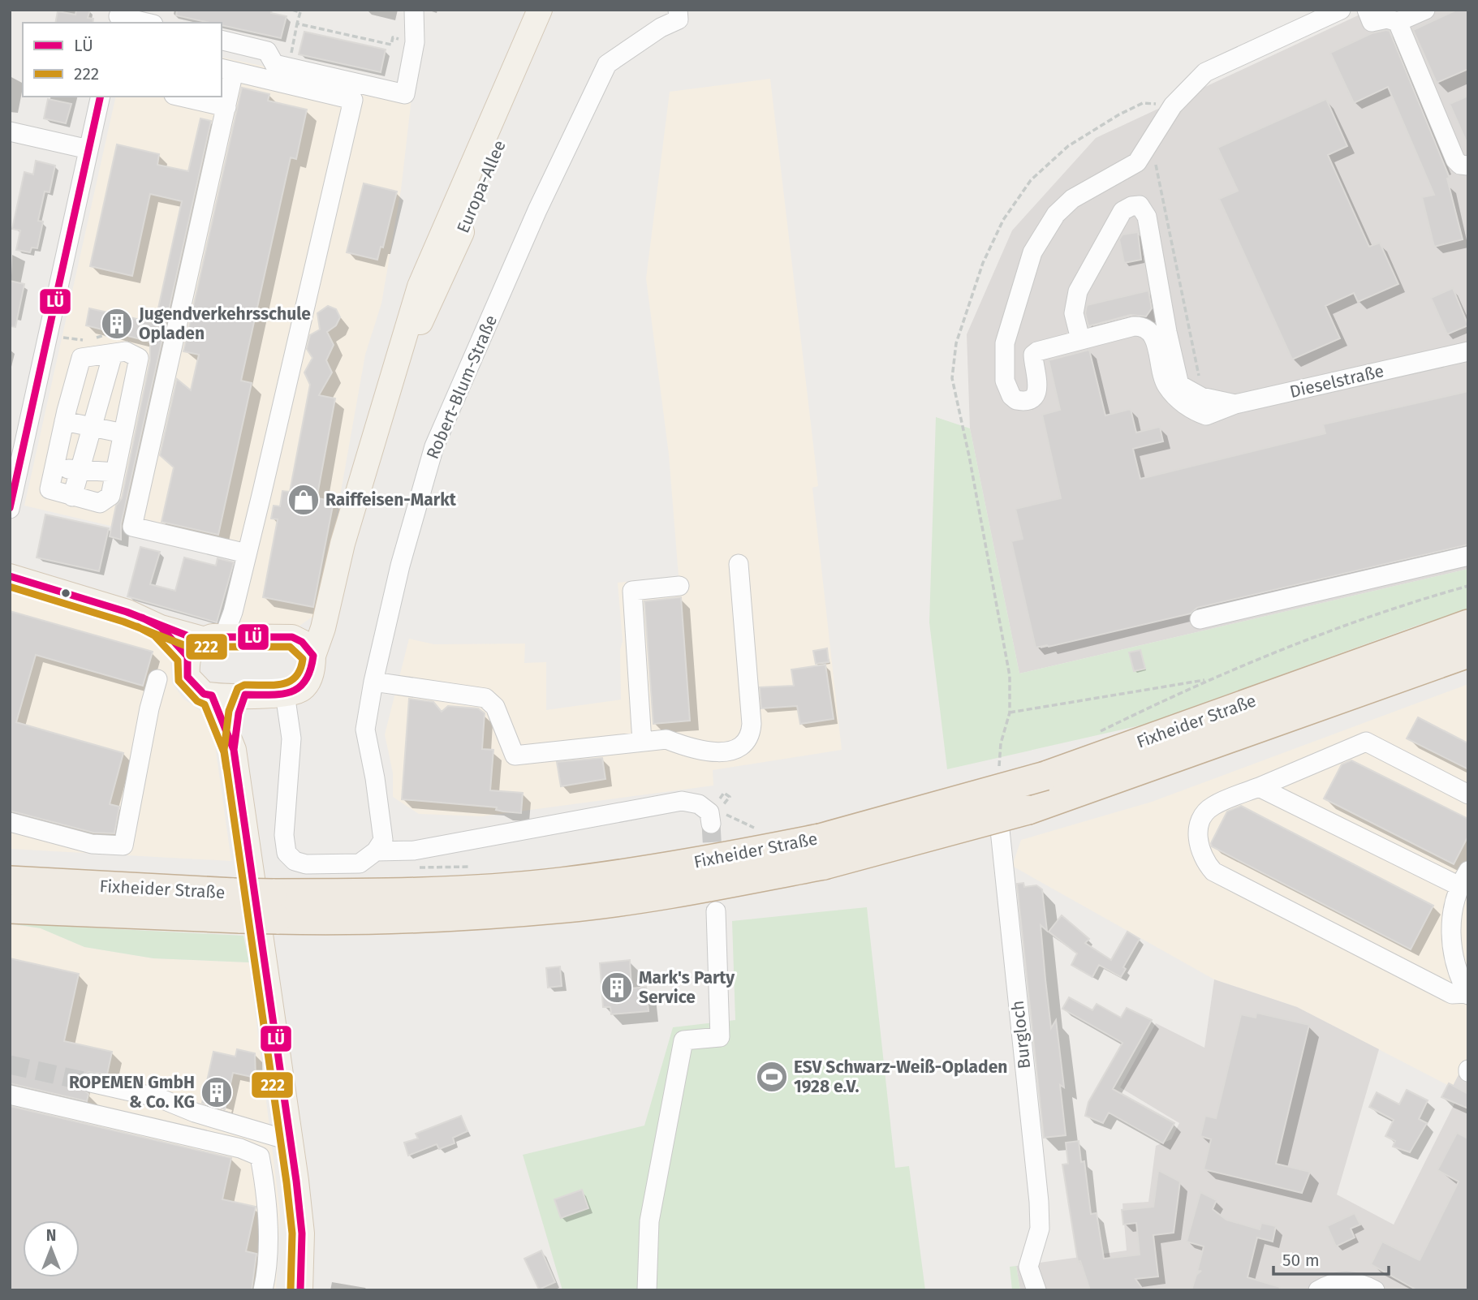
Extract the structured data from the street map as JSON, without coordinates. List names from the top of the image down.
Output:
{
  "streets": {
    "highway": ["Fixheider Straße"],
    "main road": ["Europa-Allee"],
    "street": ["Dieselstraße", "Robert-Blum-Straße", "Burgloch"]
  },
  "places": {
    "building": ["Jugendverkehrsschule Opladen", "Mark's Party Service", "ROPEMEN GmbH & Co. KG"],
    "shop": ["Raiffeisen-Markt"],
    "sports": ["ESV Schwarz-Weiß-Opladen 1928 e.V."]
  },
  "lines": ["transit line LÜ", "transit line 222"],
  "legend": ["LÜ", "222"],
  "scale_bar": "50 m",
  "north": "top"
}
